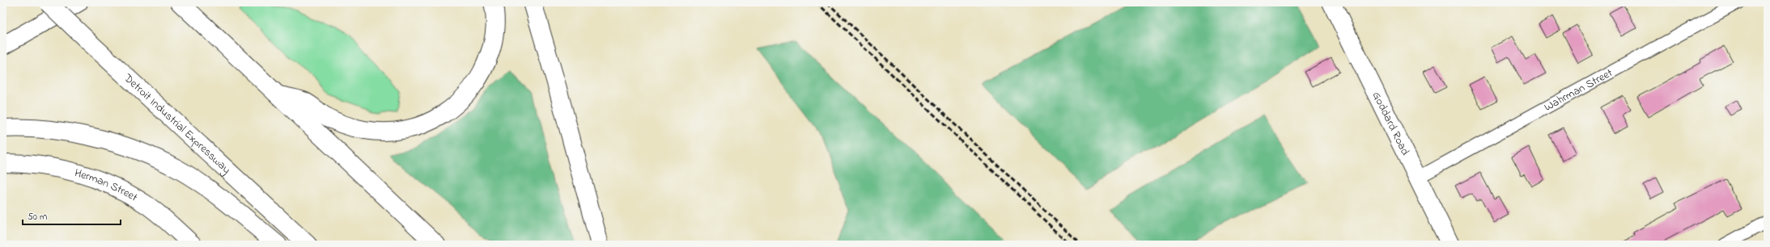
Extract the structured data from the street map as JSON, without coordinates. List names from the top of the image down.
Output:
{
  "streets": {
    "main road": ["Detroit Industrial Expressway", "Goddard Road", "Herman Street"],
    "street": ["Wahrman Street"]
  },
  "crossings": [
    ["Wahrman Street", "Goddard Road"]
  ],
  "scale_bar": "50 m"
}
